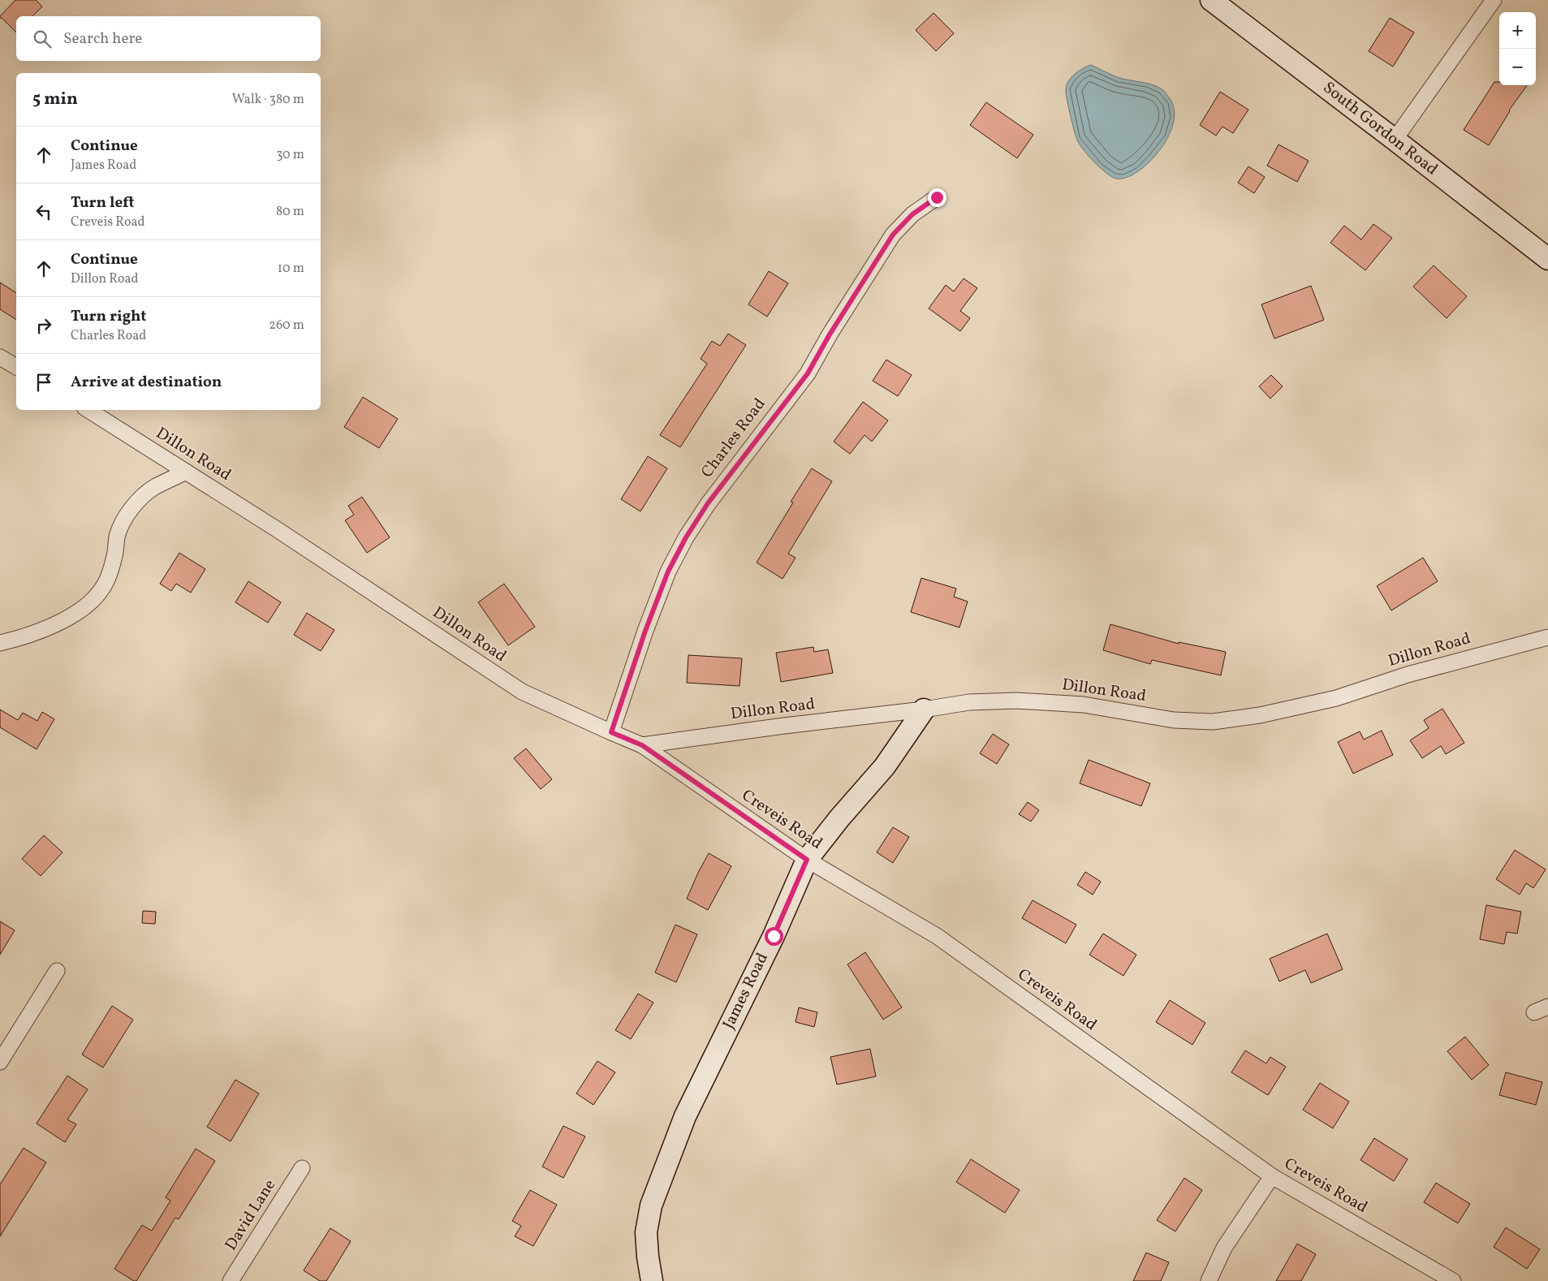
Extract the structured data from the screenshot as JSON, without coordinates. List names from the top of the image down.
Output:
{
  "streets": {
    "street": [
      "South Gordon Road",
      "Charles Road",
      "Dillon Road",
      "Creveis Road",
      "James Road",
      "David Lane"
    ]
  },
  "crossings": [
    ["Charles Road", "Dillon Road"],
    ["Dillon Road", "Creveis Road"],
    ["Dillon Road", "James Road"],
    ["Creveis Road", "James Road"]
  ],
  "page": {
    "map_buttons": ["+", "−"],
    "search": "Search here",
    "heading": ["5 min", "Walk · 380 m"],
    "list": [
      ["Continue", "James Road", "30 m"],
      ["Turn left", "Creveis Road", "80 m"],
      ["Continue", "Dillon Road", "10 m"],
      ["Turn right", "Charles Road", "260 m"],
      "Arrive at destination"
    ]
  }
}
